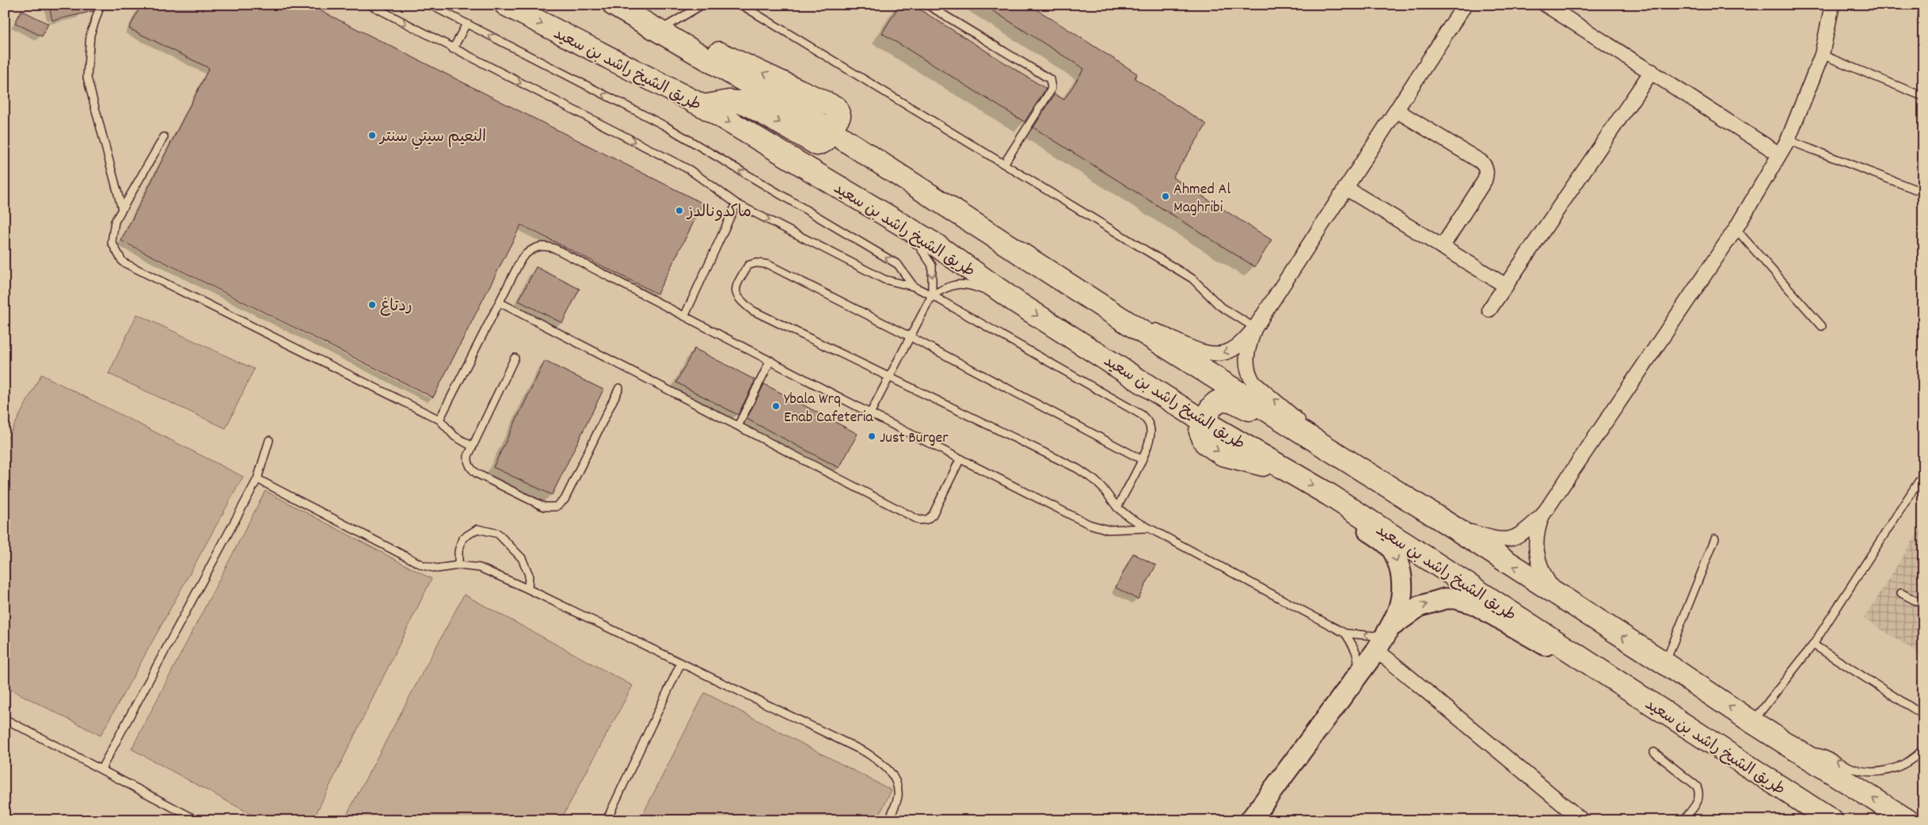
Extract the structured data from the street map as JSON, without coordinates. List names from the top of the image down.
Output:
{
  "streets": {
    "main road": ["طريق الشيخ راشد بن سعيد"]
  },
  "places": [
    "النعيم سيتي سنتر",
    "Ahmed Al Maghribi",
    "ماكدونالدز",
    "ردتاغ",
    "Ybala Wrq Enab Cafeteria",
    "Just Burger"
  ]
}
